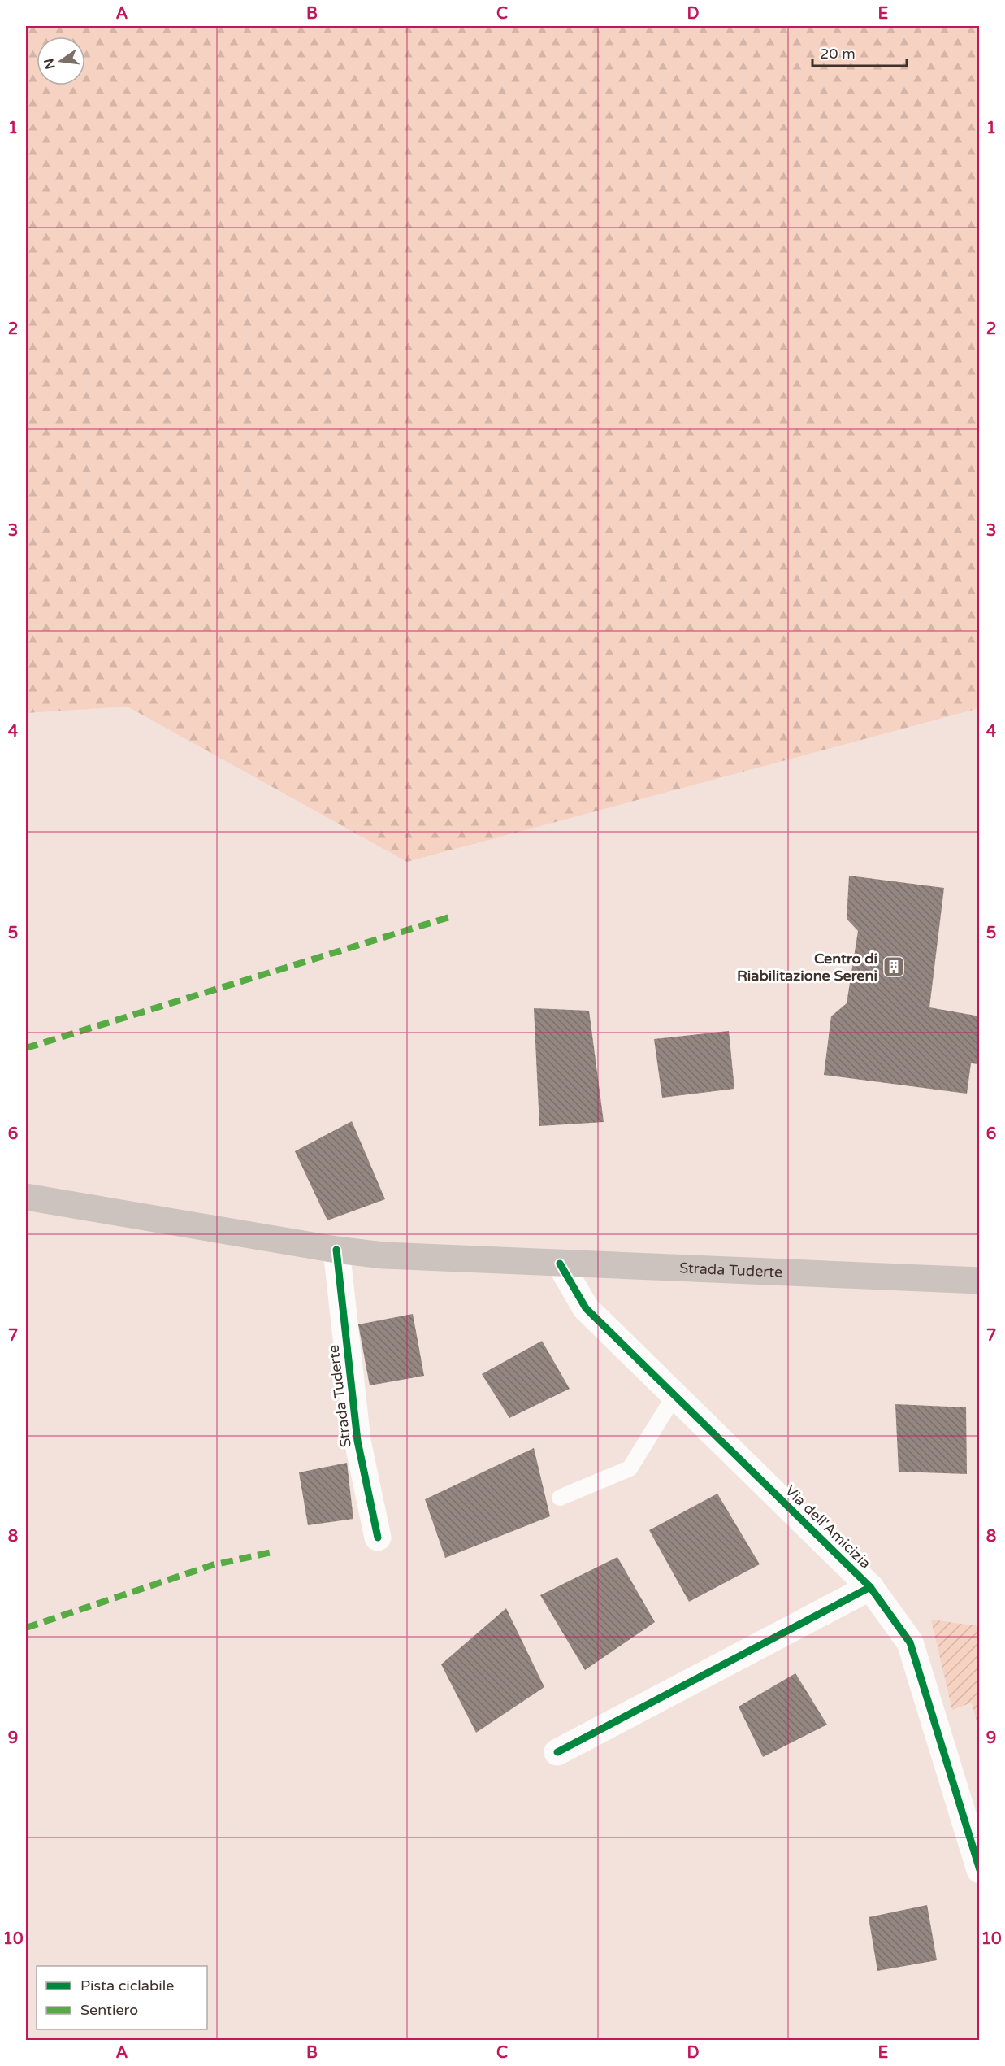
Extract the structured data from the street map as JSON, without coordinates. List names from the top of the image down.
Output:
{
  "streets": {
    "main road": ["Strada Tuderte"],
    "street": ["Via dell'Amicizia"]
  },
  "crossings": [
    ["Strada Tuderte", "Via dell'Amicizia"]
  ],
  "places": {
    "building": ["Centro di Riabilitazione Sereni"]
  },
  "legend": ["Pista ciclabile", "Sentiero"],
  "scale_bar": "20 m",
  "north": "left",
  "grid": {
    "columns": [
      "A",
      "B",
      "C",
      "D",
      "E"
    ],
    "rows": [
      "1",
      "2",
      "3",
      "4",
      "5",
      "6",
      "7",
      "8",
      "9",
      "10"
    ]
  }
}
